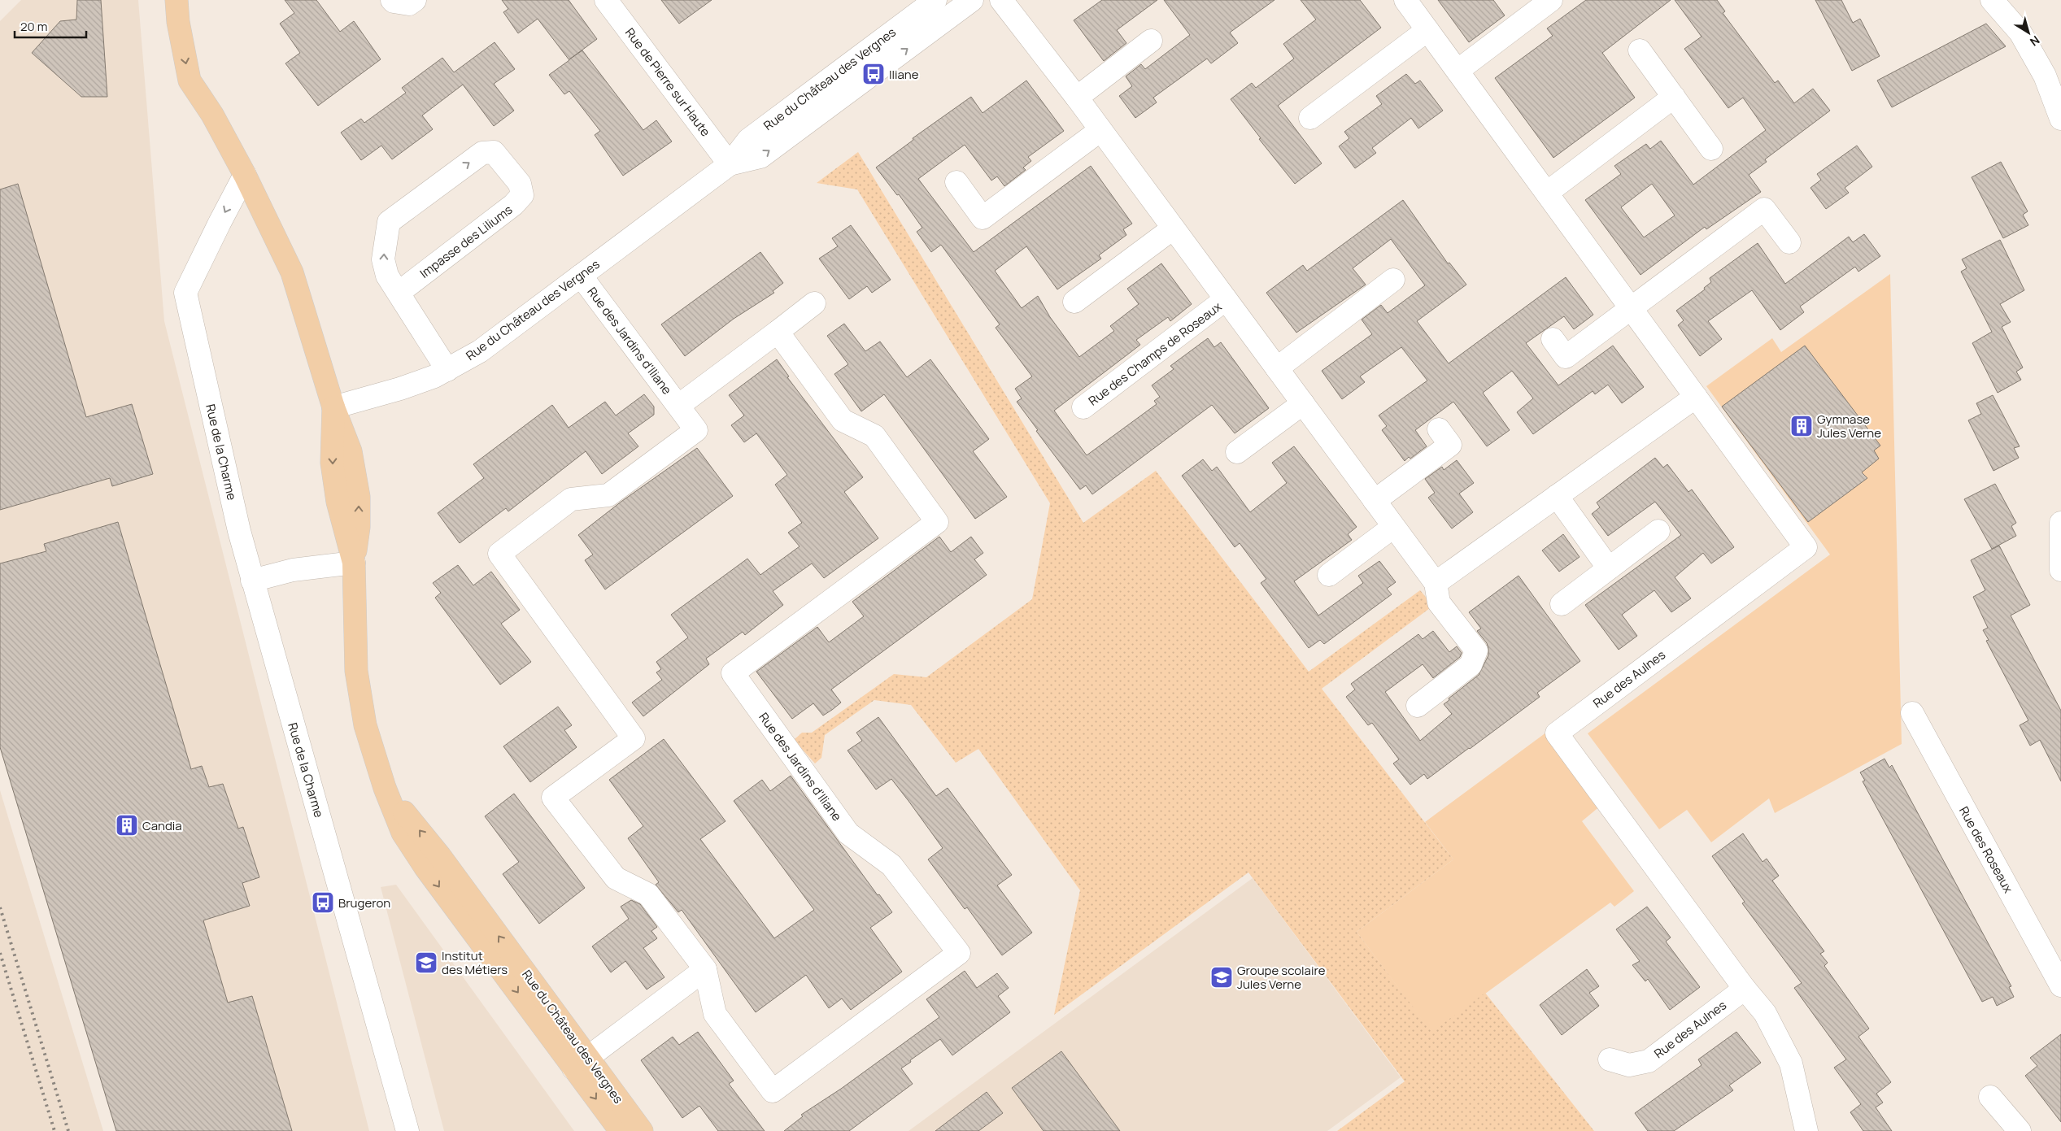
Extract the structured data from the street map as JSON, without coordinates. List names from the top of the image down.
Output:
{
  "streets": {
    "main road": ["Rue du Château des Vergnes"],
    "street": [
      "Rue de Pierre sur Haute",
      "Impasse des Liliums",
      "Rue des Jardins d'Iliane",
      "Rue des Champs de Roseaux",
      "Rue de la Charme",
      "Rue des Aulnes",
      "Rue des Roseaux"
    ]
  },
  "crossings": [
    ["Rue du Château des Vergnes", "Rue de Pierre sur Haute"],
    ["Rue du Château des Vergnes", "Impasse des Liliums"],
    ["Rue du Château des Vergnes", "Rue des Jardins d'Iliane"]
  ],
  "one_way": ["Rue de la Charme"],
  "places": {
    "bus stop": ["Iliane", "Brugeron"],
    "building": ["Gymnase Jules Verne", "Candia"],
    "school or university": ["Institut des Métiers", "Groupe scolaire Jules Verne"]
  },
  "scale_bar": "20 m",
  "north": "bottom right"
}
